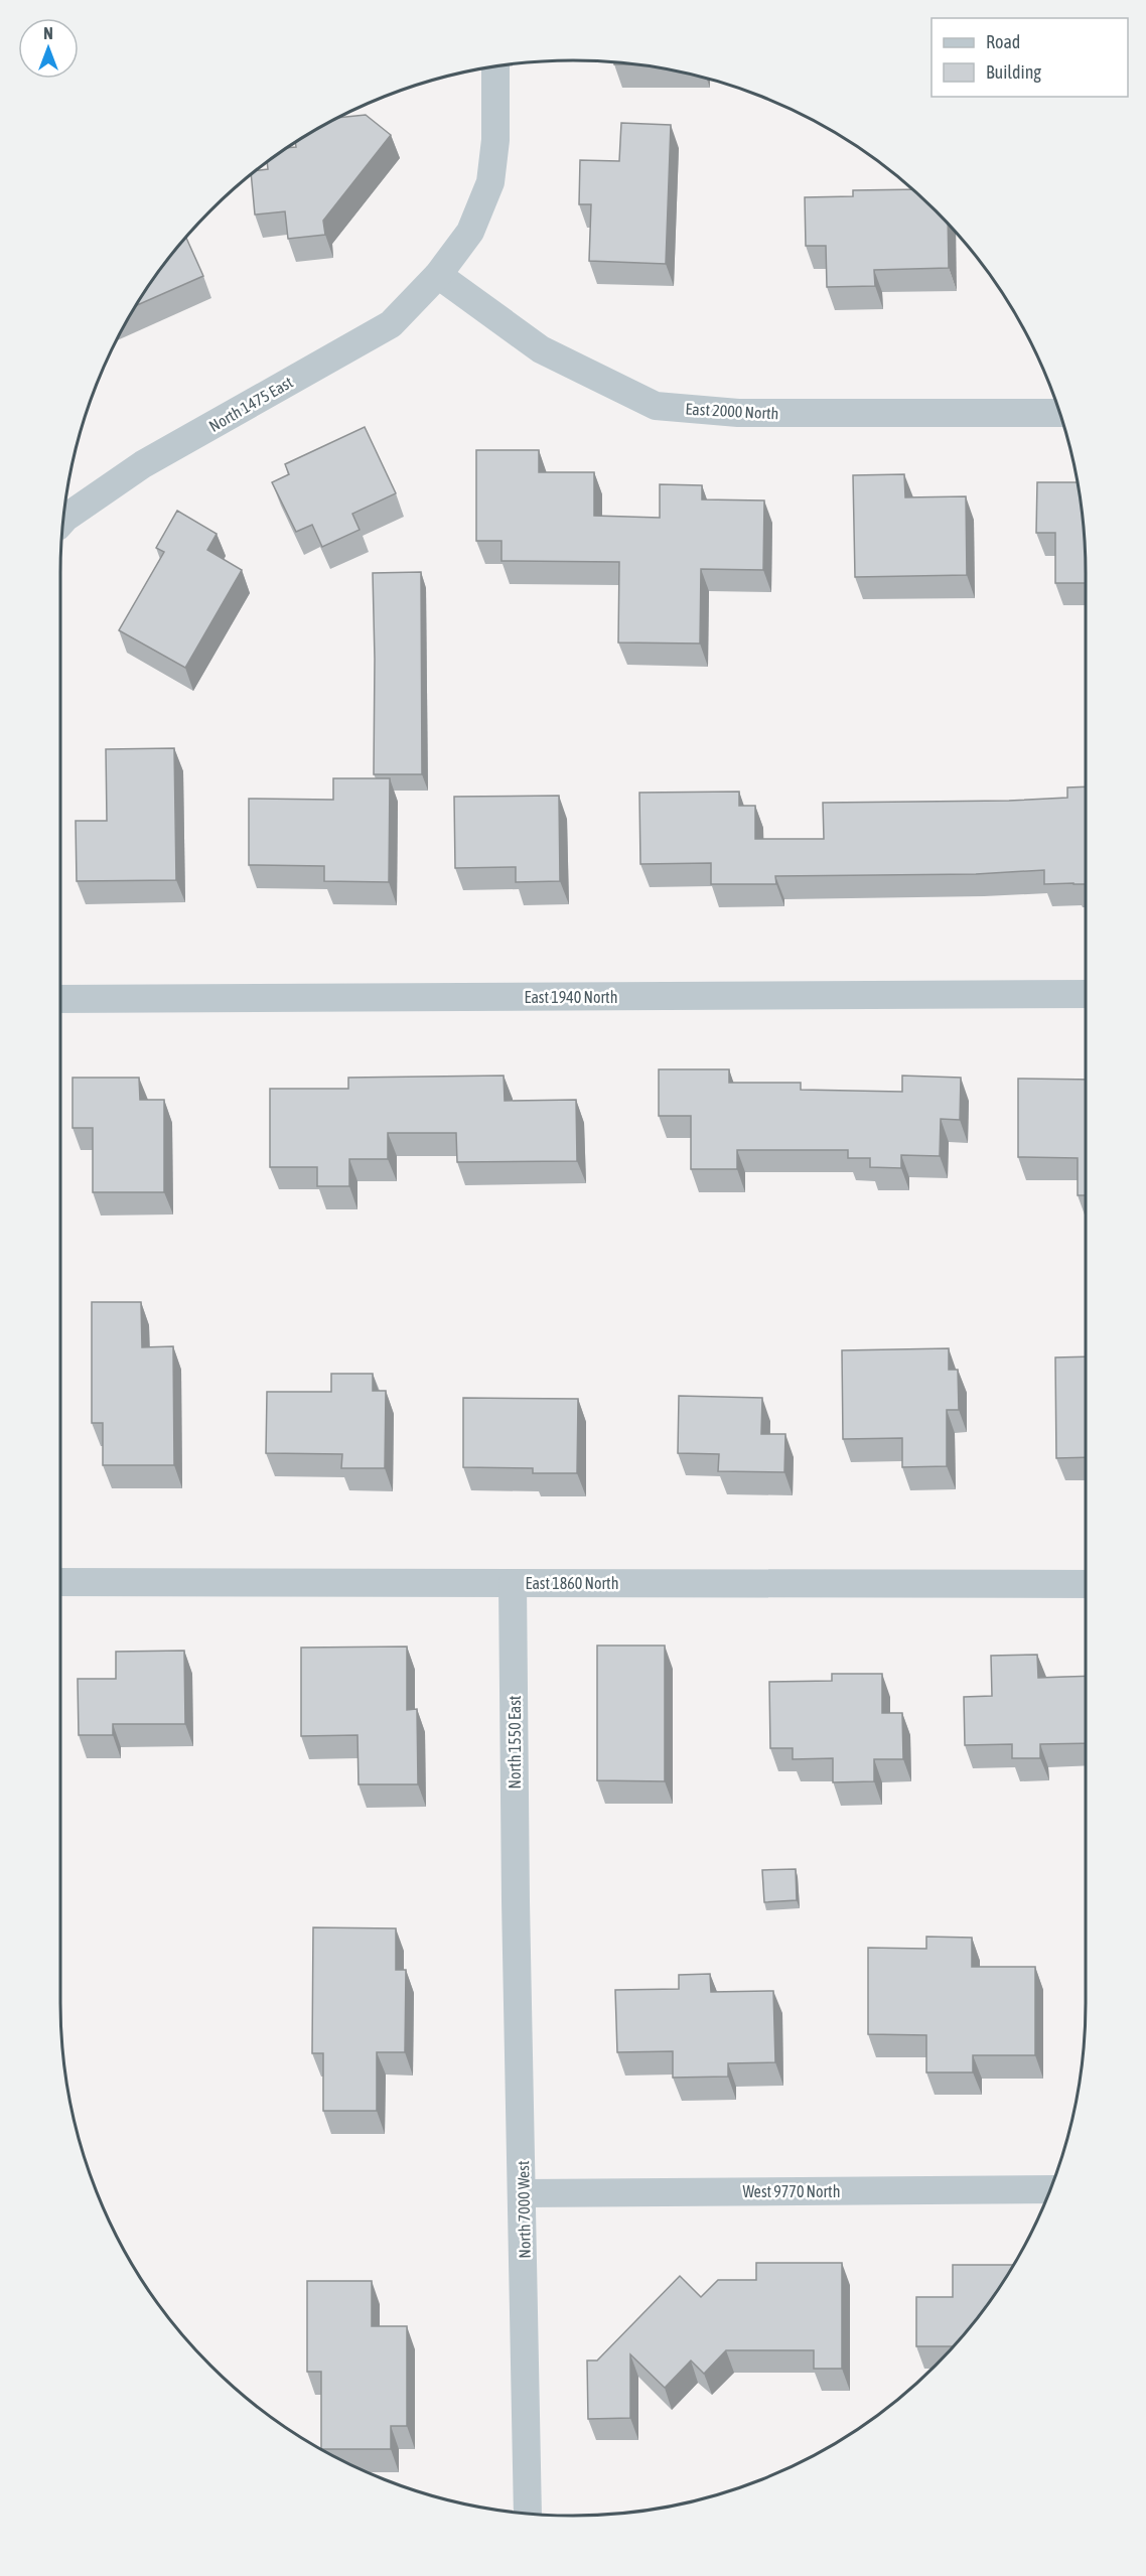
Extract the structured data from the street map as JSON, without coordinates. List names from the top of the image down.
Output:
{
  "streets": {
    "street": [
      "North 1475 East",
      "East 2000 North",
      "East 1940 North",
      "East 1860 North",
      "North 1550 East",
      "West 9770 North",
      "North 7000 West"
    ]
  },
  "crossings": [
    ["North 1475 East", "East 2000 North"],
    ["East 1860 North", "North 1550 East"],
    ["North 1550 East", "North 7000 West"],
    ["West 9770 North", "North 7000 West"]
  ],
  "legend": ["Road", "Building"],
  "north": "top"
}
